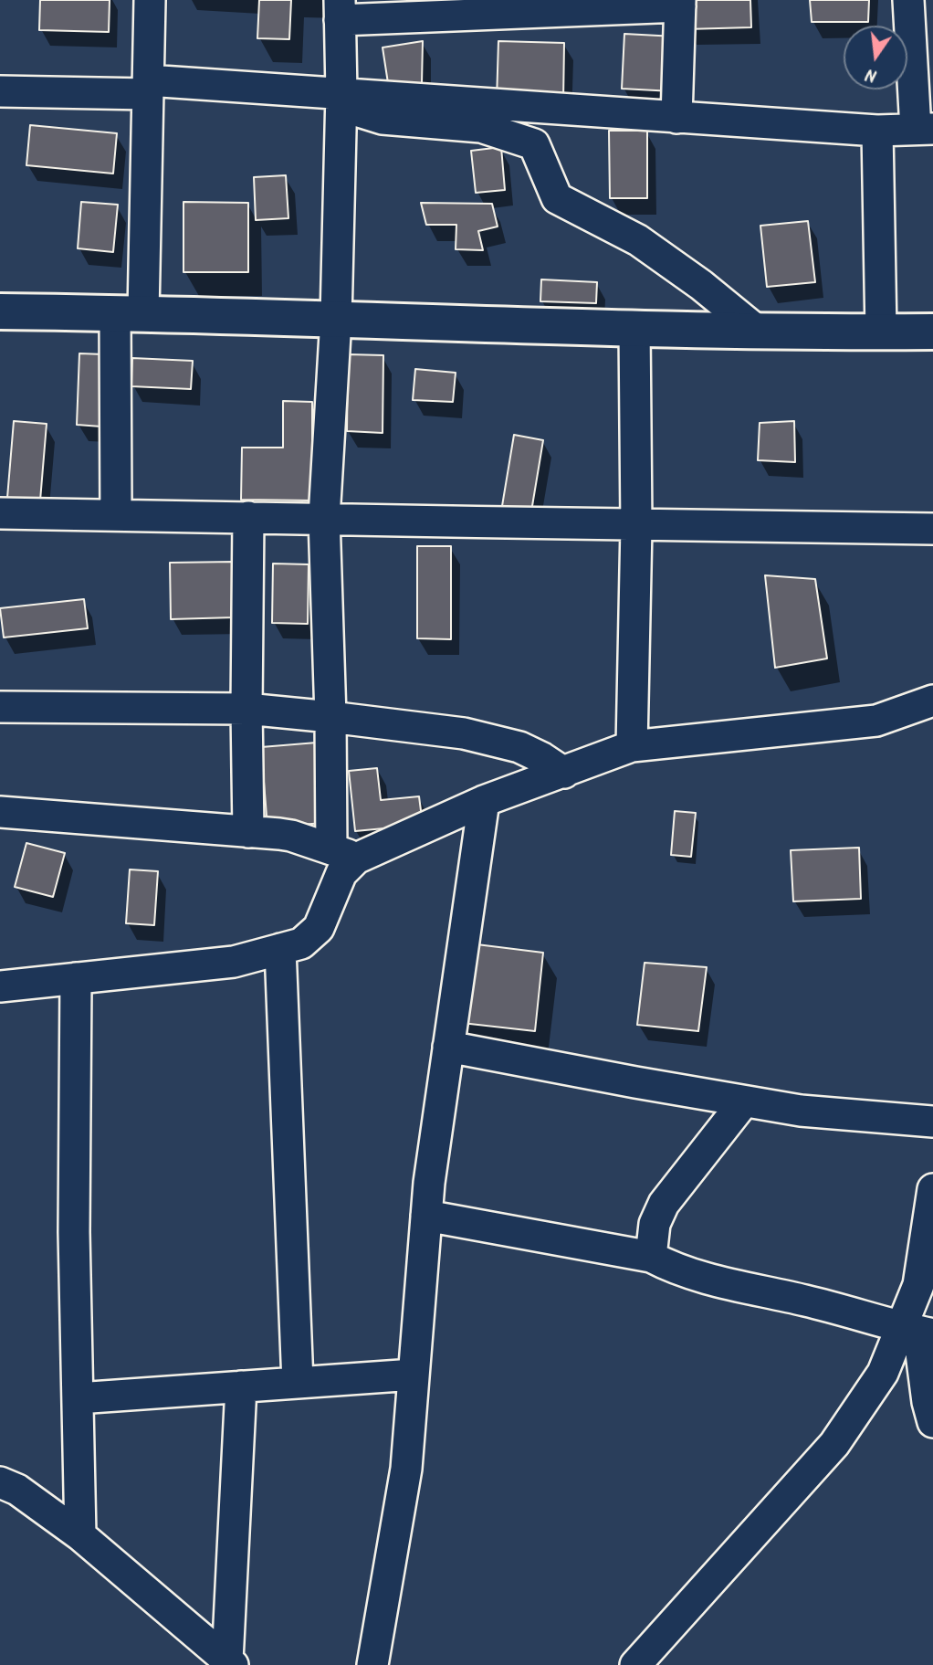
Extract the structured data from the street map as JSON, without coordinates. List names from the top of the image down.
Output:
{
  "north": "bottom"
}
